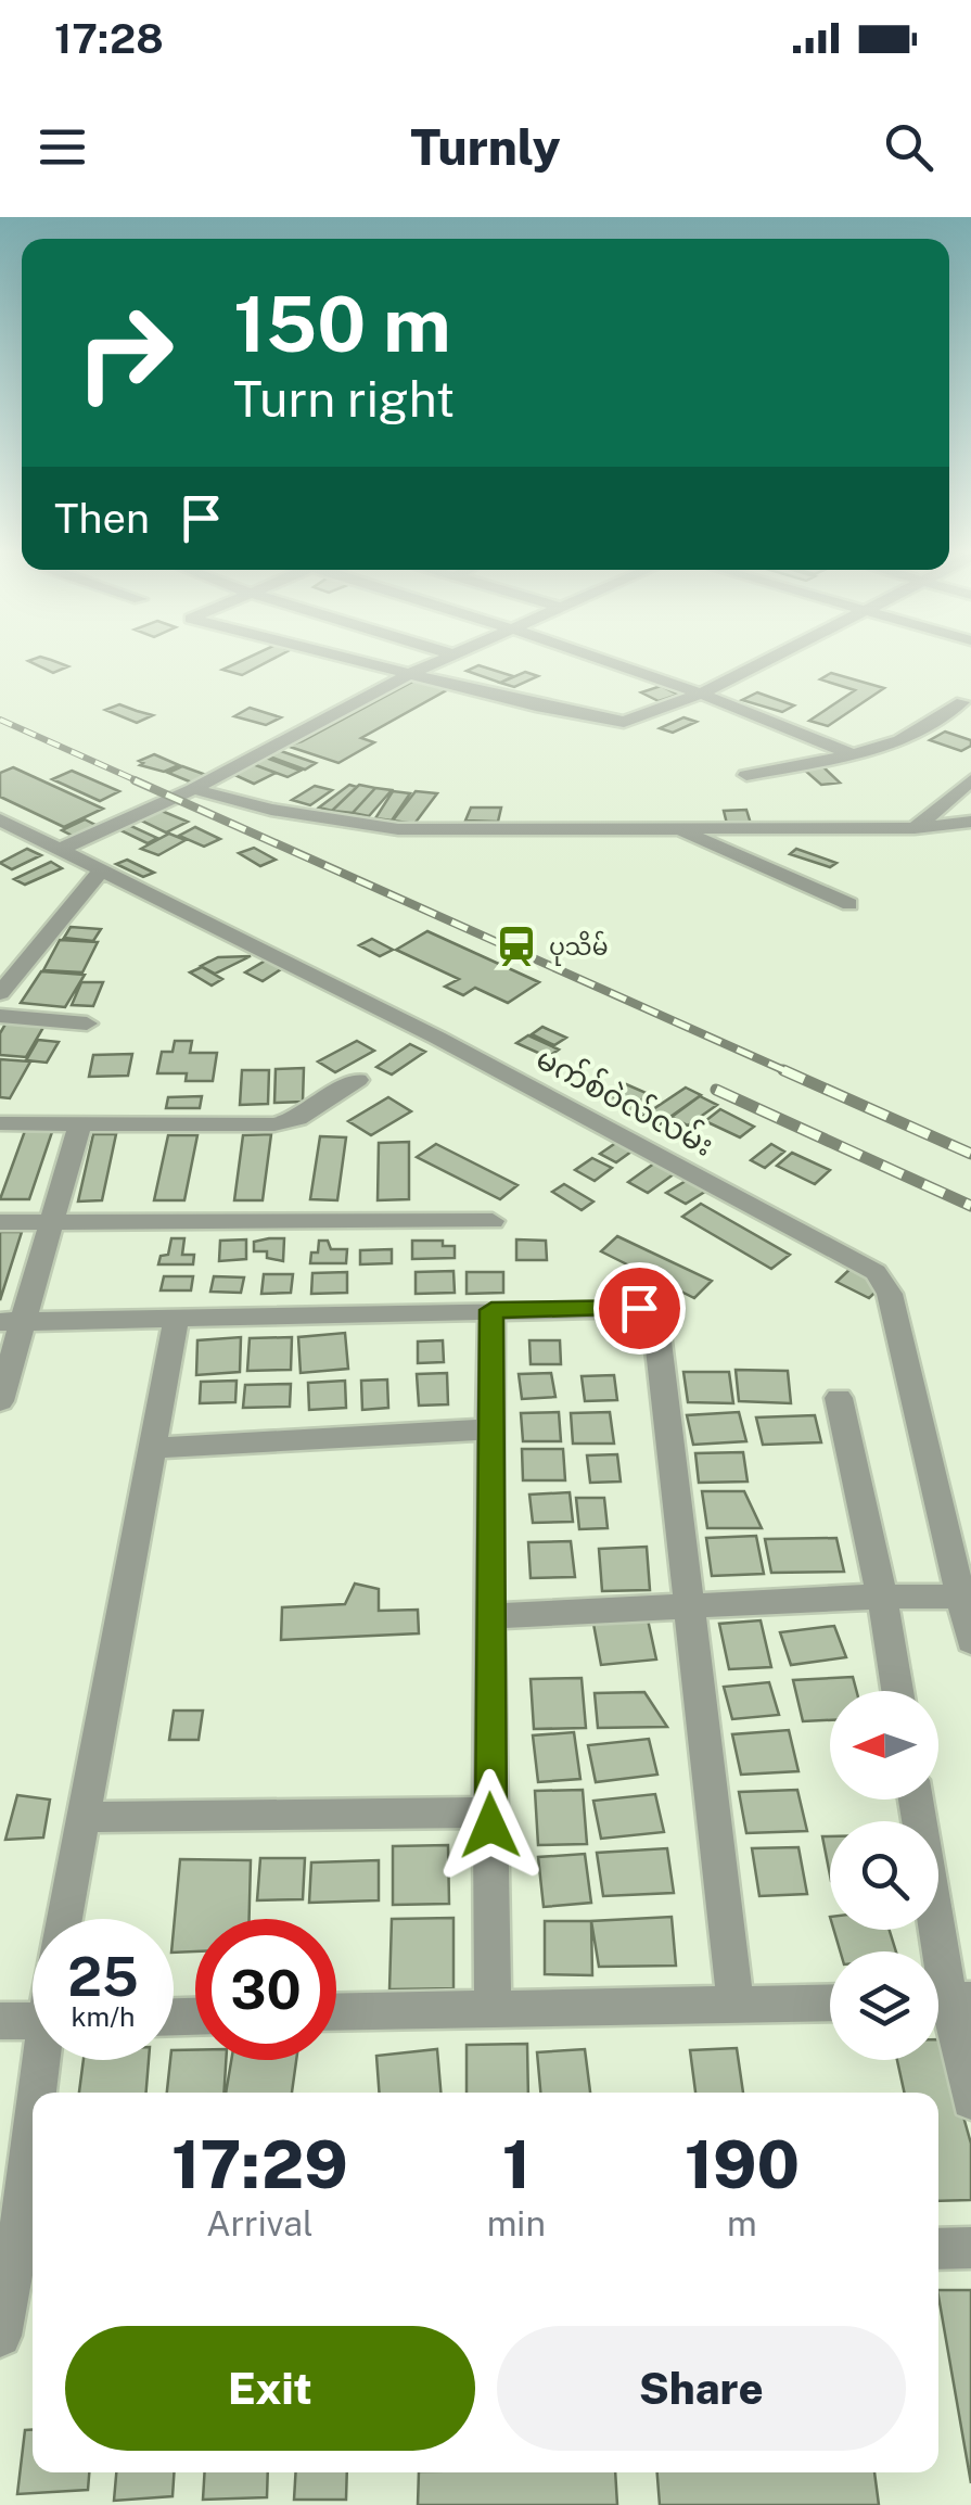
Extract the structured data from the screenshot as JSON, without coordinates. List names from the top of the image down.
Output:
{
  "streets": {
    "street": ["မက်စ်ဝဲလ်လမ်း"]
  },
  "places": {
    "station": ["ပုသိမ်"]
  },
  "north": "left",
  "page": {
    "status": "17:28",
    "header": "Turnly",
    "turn": ["150 m", "Turn right"],
    "then": "Then",
    "speed": "25 km/h",
    "limit": "30",
    "eta": [
      "17:29",
      "Arrival",
      "1",
      "min",
      "190",
      "m"
    ],
    "buttons": ["Exit", "Share"]
  }
}
